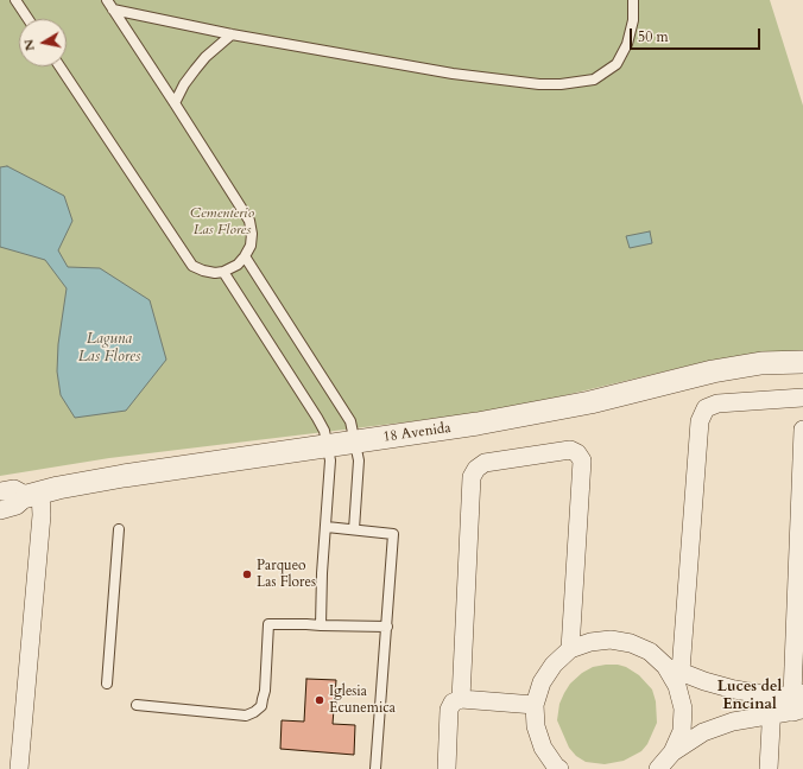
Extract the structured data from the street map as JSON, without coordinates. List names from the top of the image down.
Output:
{
  "streets": {
    "street": ["18 Avenida"]
  },
  "districts": ["Luces del Encinal"],
  "water": ["Laguna Las Flores"],
  "parks": ["Cementerio Las Flores"],
  "places": ["Parqueo Las Flores", "Iglesia Ecunemica"],
  "scale_bar": "50 m",
  "north": "left"
}
